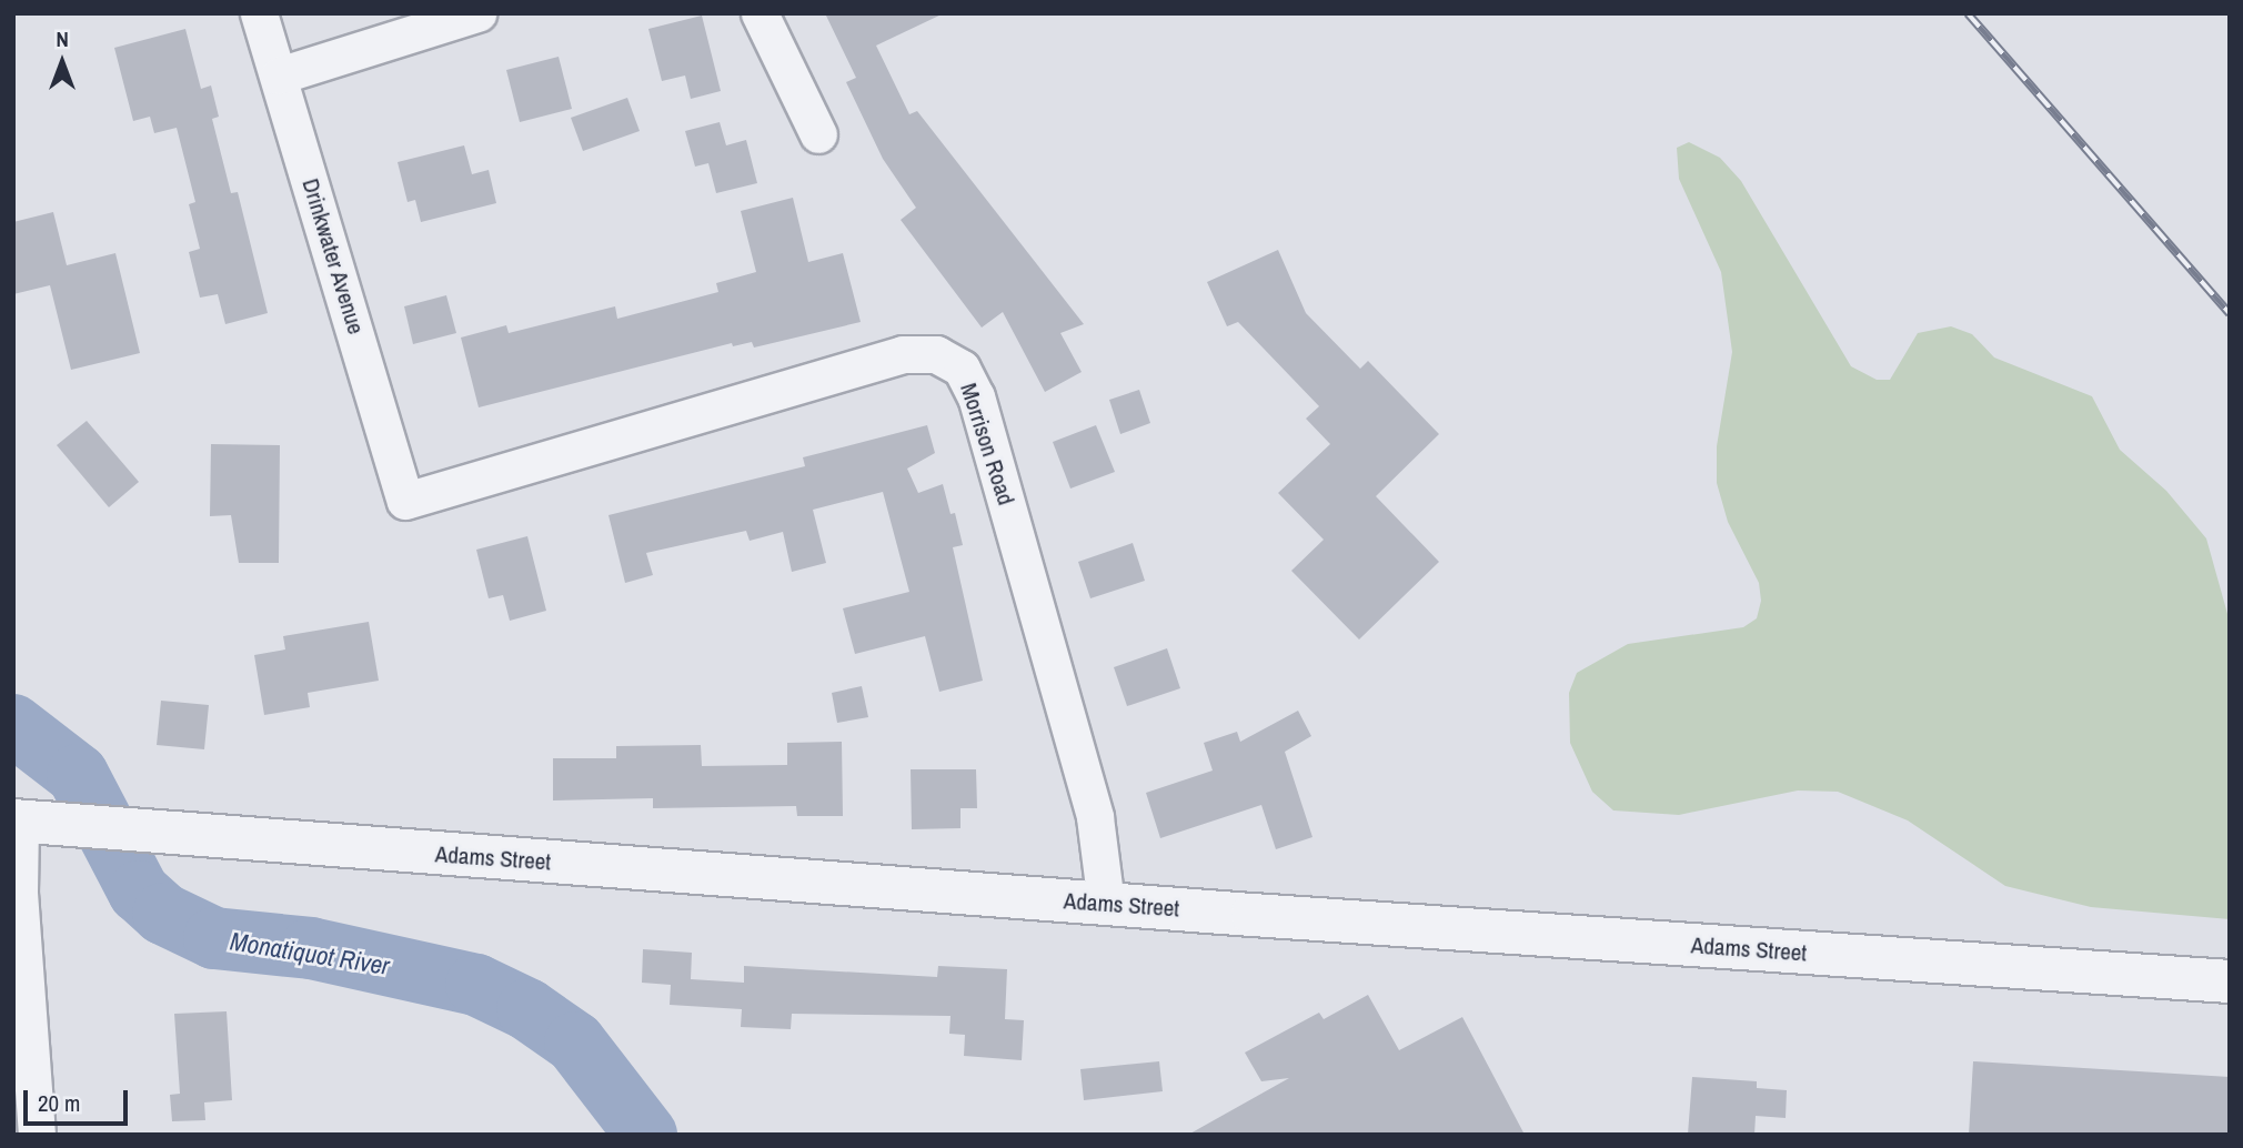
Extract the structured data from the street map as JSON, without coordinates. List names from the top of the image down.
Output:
{
  "streets": {
    "street": ["Drinkwater Avenue", "Morrison Road", "Adams Street"]
  },
  "crossings": [
    ["Drinkwater Avenue", "Morrison Road"],
    ["Morrison Road", "Adams Street"]
  ],
  "water": ["Monatiquot River"],
  "scale_bar": "20 m",
  "north": "top"
}
